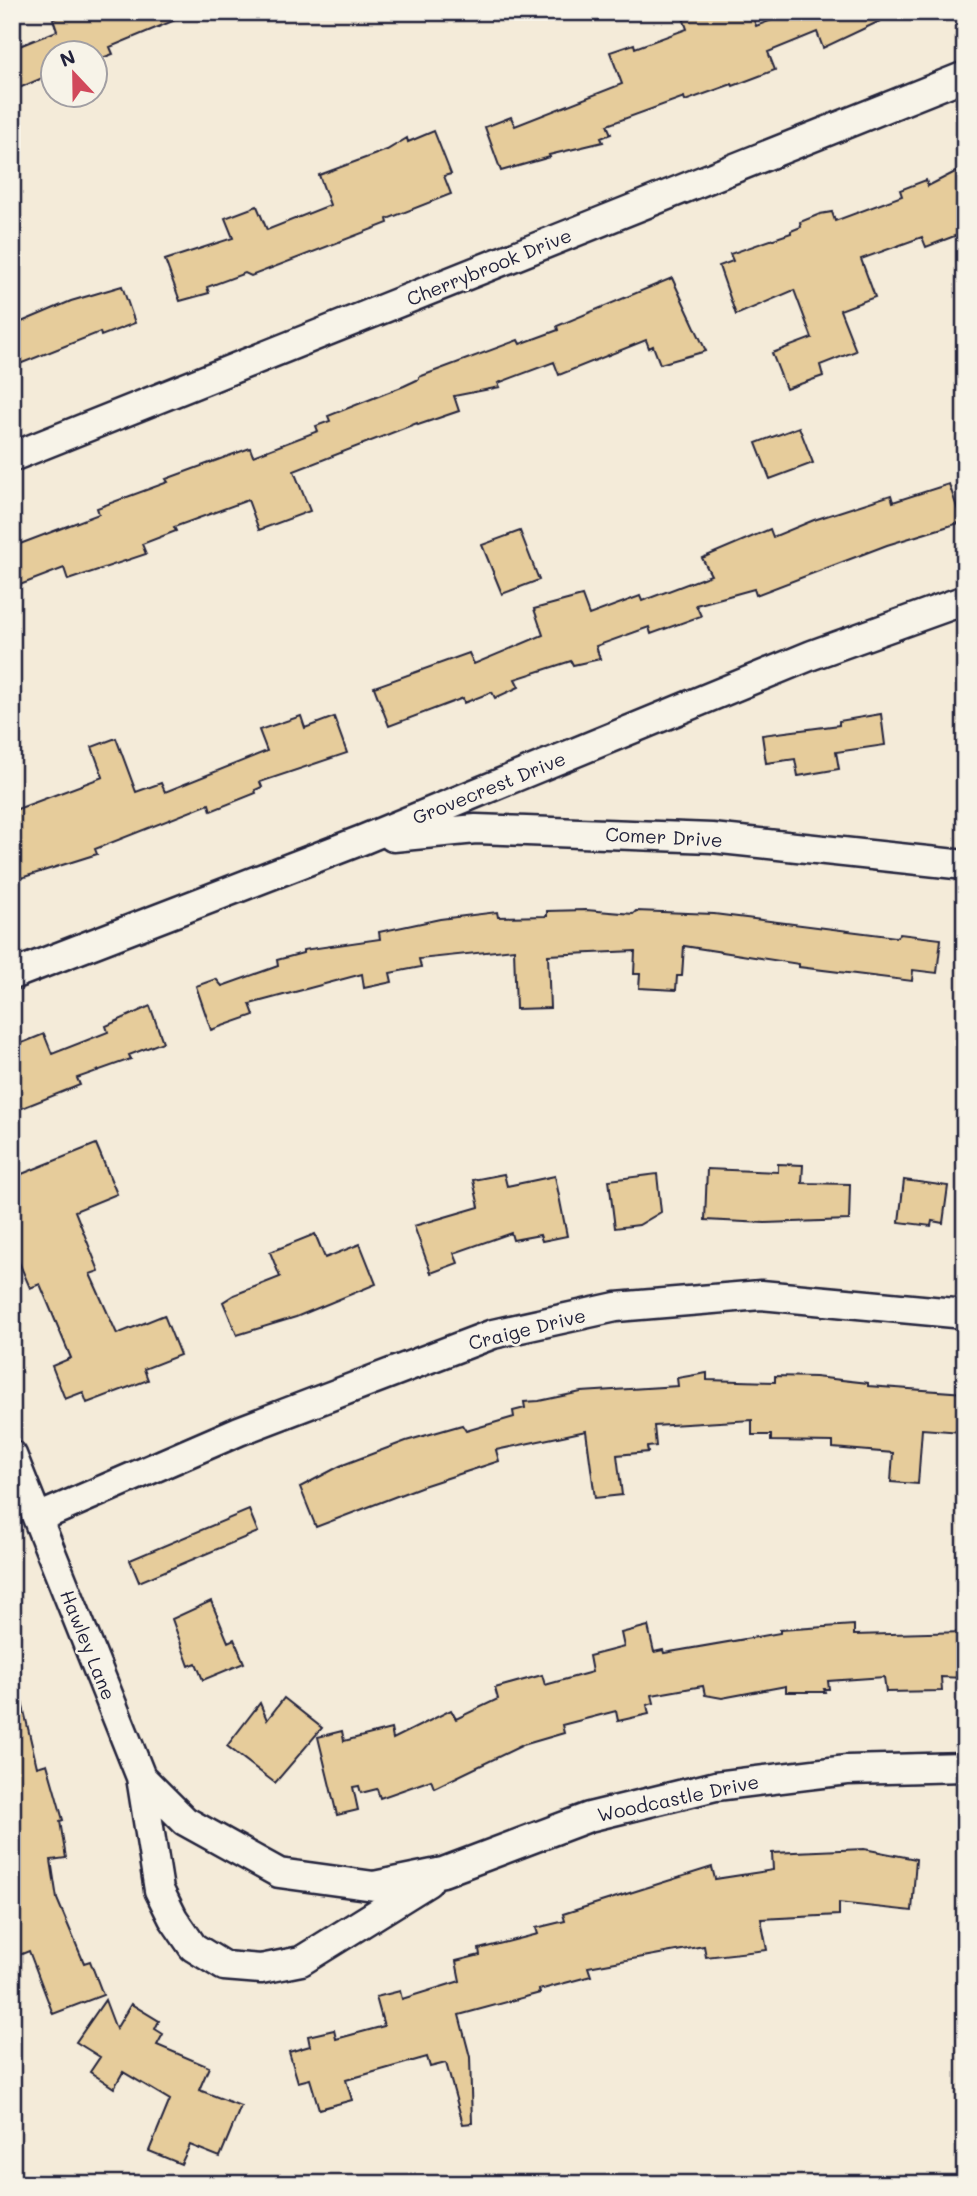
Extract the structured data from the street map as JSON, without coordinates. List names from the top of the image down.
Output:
{
  "streets": {
    "street": [
      "Cherrybrook Drive",
      "Grovecrest Drive",
      "Comer Drive",
      "Craige Drive",
      "Hawley Lane",
      "Woodcastle Drive"
    ]
  },
  "crossings": [
    ["Grovecrest Drive", "Comer Drive"],
    ["Craige Drive", "Hawley Lane"],
    ["Hawley Lane", "Woodcastle Drive"]
  ],
  "north": "top"
}
